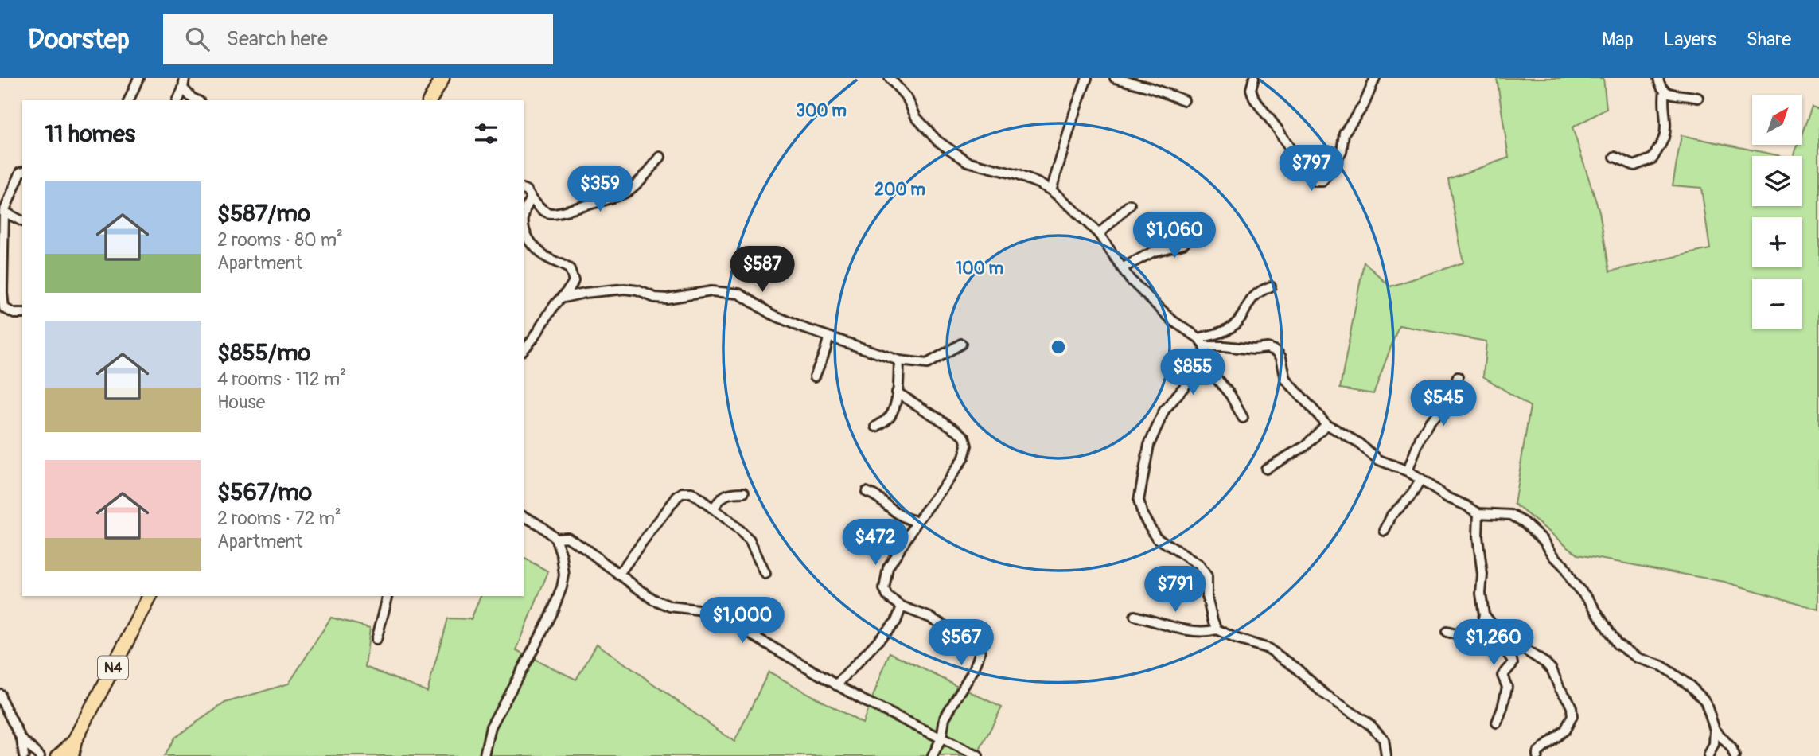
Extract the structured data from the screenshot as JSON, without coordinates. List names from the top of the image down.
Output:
{
  "streets": {
    "highway": ["N4"]
  },
  "north": "top right",
  "page": {
    "header": "Doorstep",
    "search": "Search here",
    "nav": ["Map", "Layers", "Share"],
    "map_buttons": ["+", "−"],
    "heading": "11 homes",
    "price": [
      "$797",
      "$359",
      "$1,060",
      "$587",
      "$855",
      "$545",
      "$472",
      "$791",
      "$1,000",
      "$567",
      "$1,260"
    ],
    "list": [
      {
        "name": "$587/mo",
        "note": "2 rooms · 80 m² · Apartment"
      },
      {
        "name": "$855/mo",
        "note": "4 rooms · 112 m² · House"
      },
      {
        "name": "$567/mo",
        "note": "2 rooms · 72 m² · Apartment"
      }
    ]
  },
  "rings": ["300 m", "200 m", "100 m"]
}
